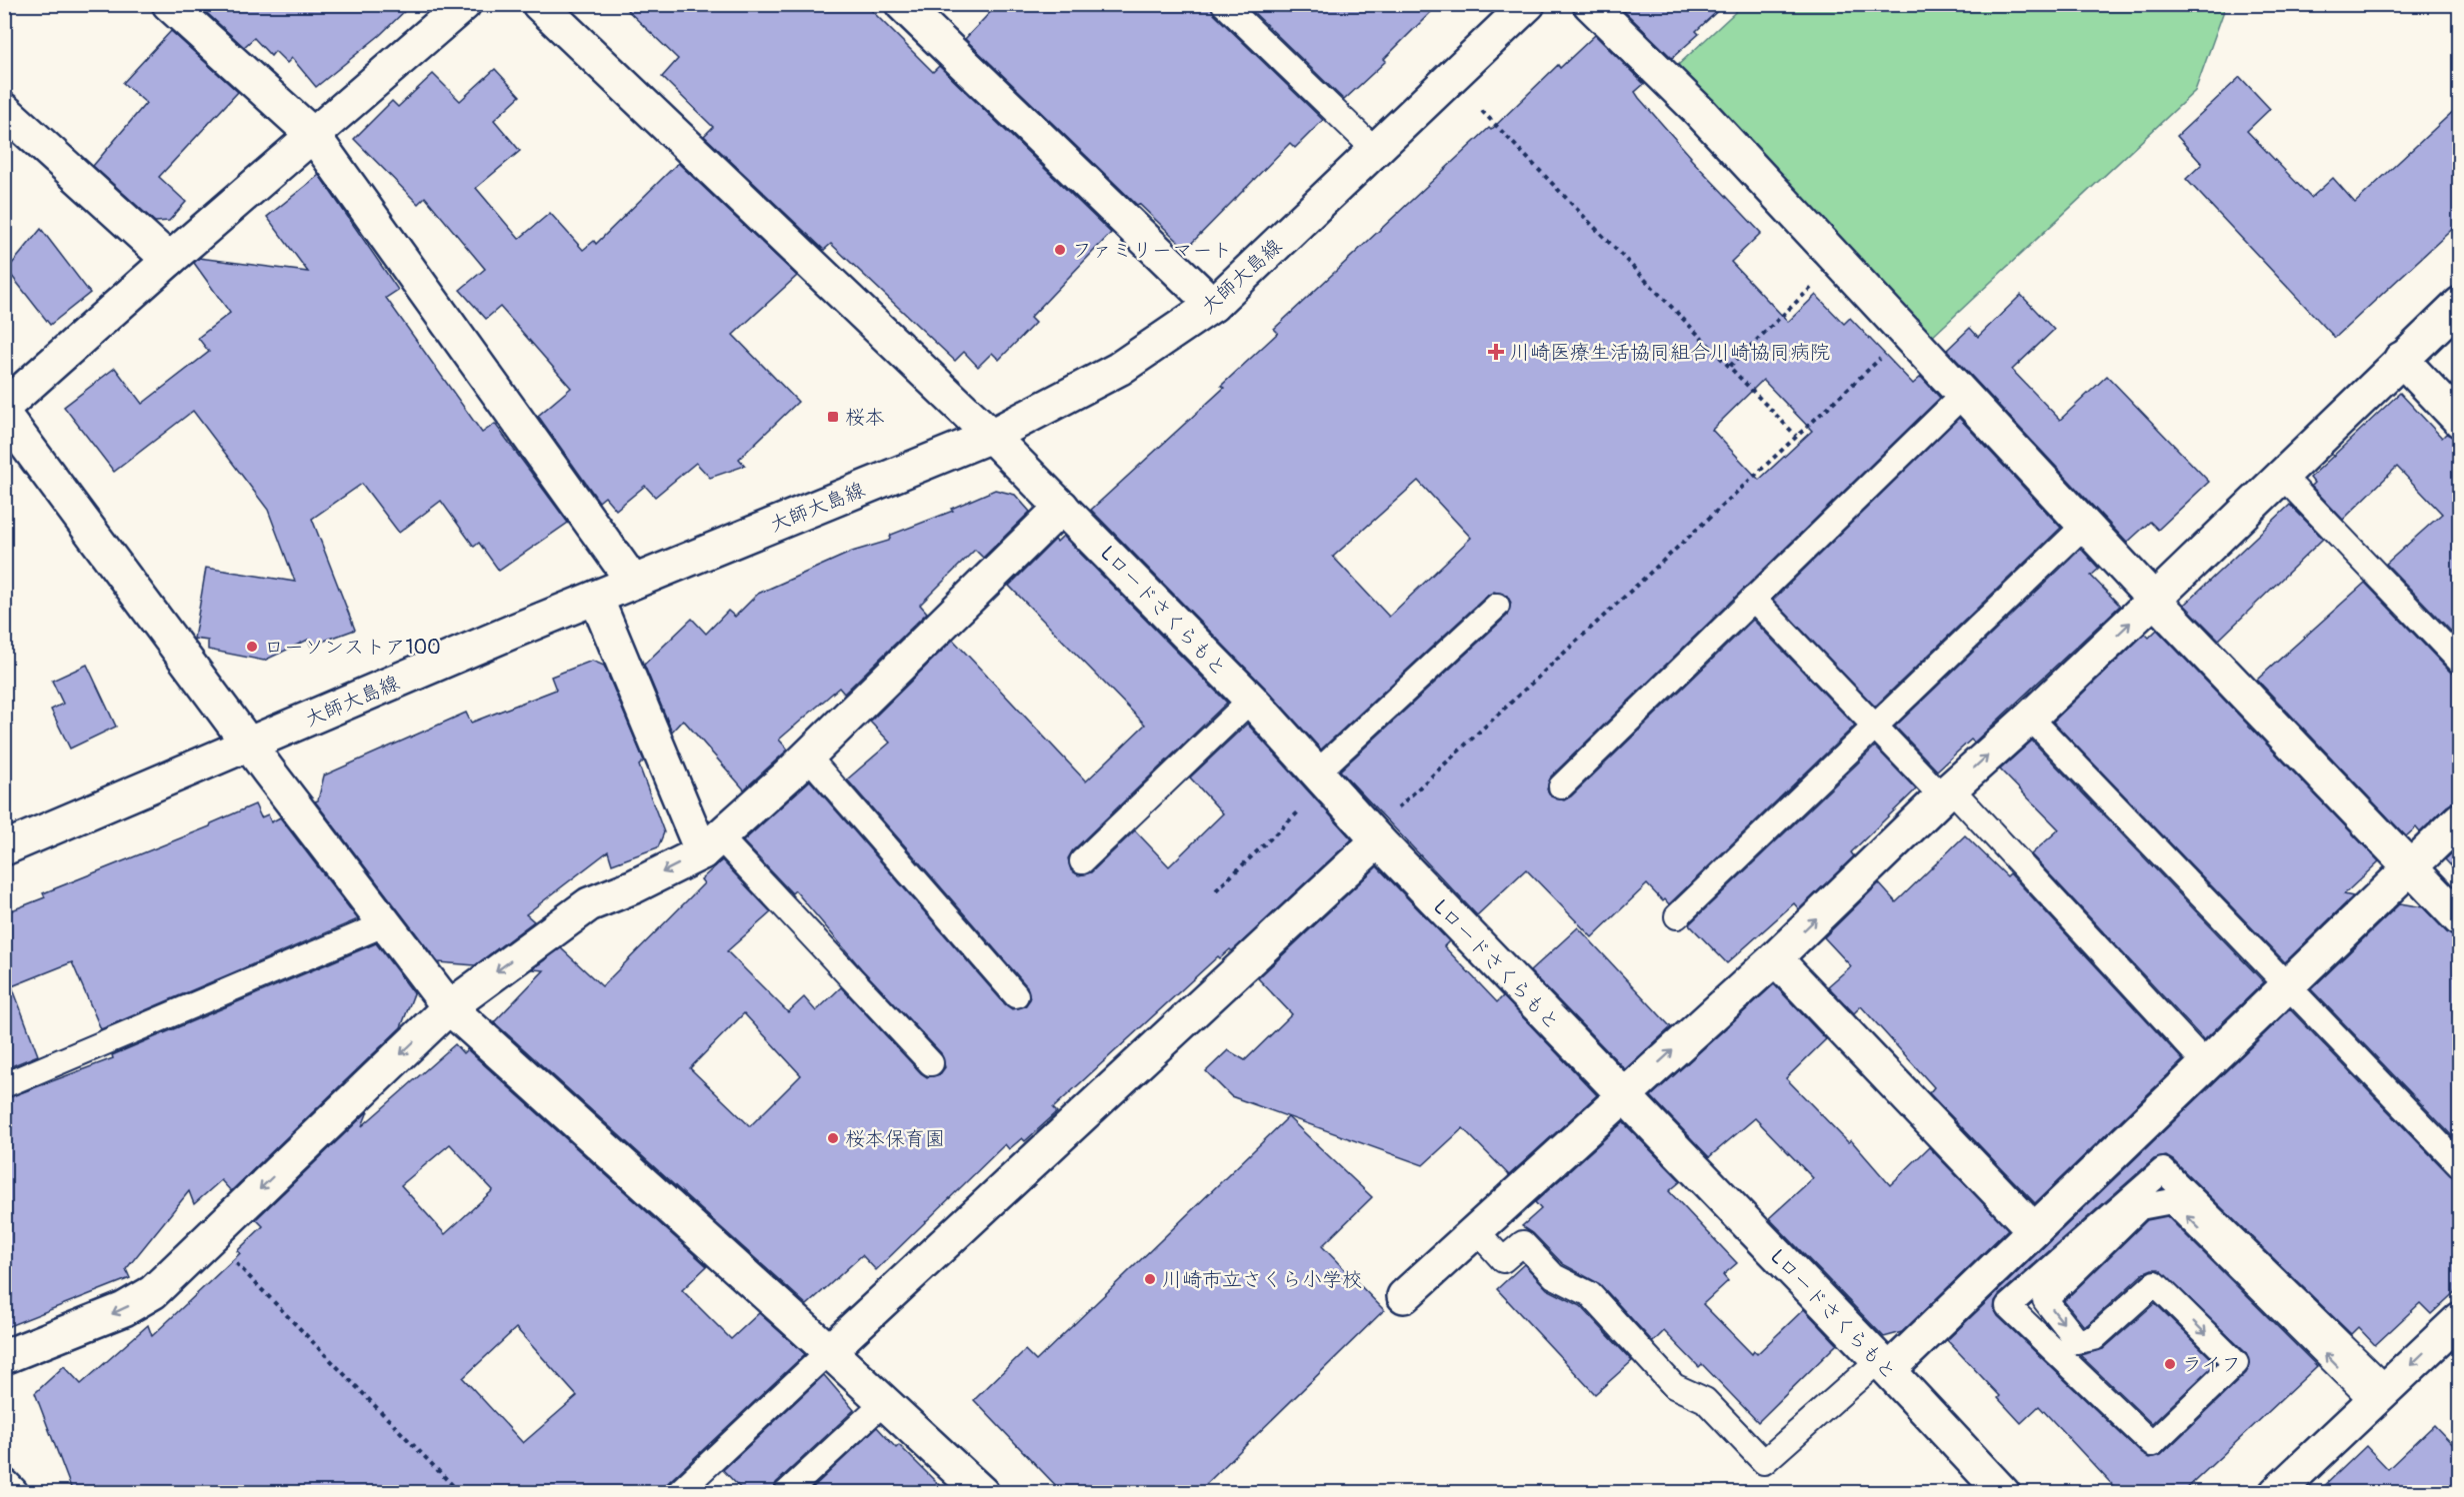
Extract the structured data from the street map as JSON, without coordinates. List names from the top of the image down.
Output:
{
  "streets": {
    "street": ["大師大島線", "Lロードさくらもと"]
  },
  "crossings": [
    ["大師大島線", "Lロードさくらもと"]
  ],
  "places": {
    "other": [
      "ファミリーマート",
      "ローソンストア100",
      "桜本保育園",
      "川崎市立さくら小学校",
      "ライフ"
    ],
    "health": ["川崎医療生活協同組合川崎協同病院"],
    "transit": ["桜本"]
  }
}
